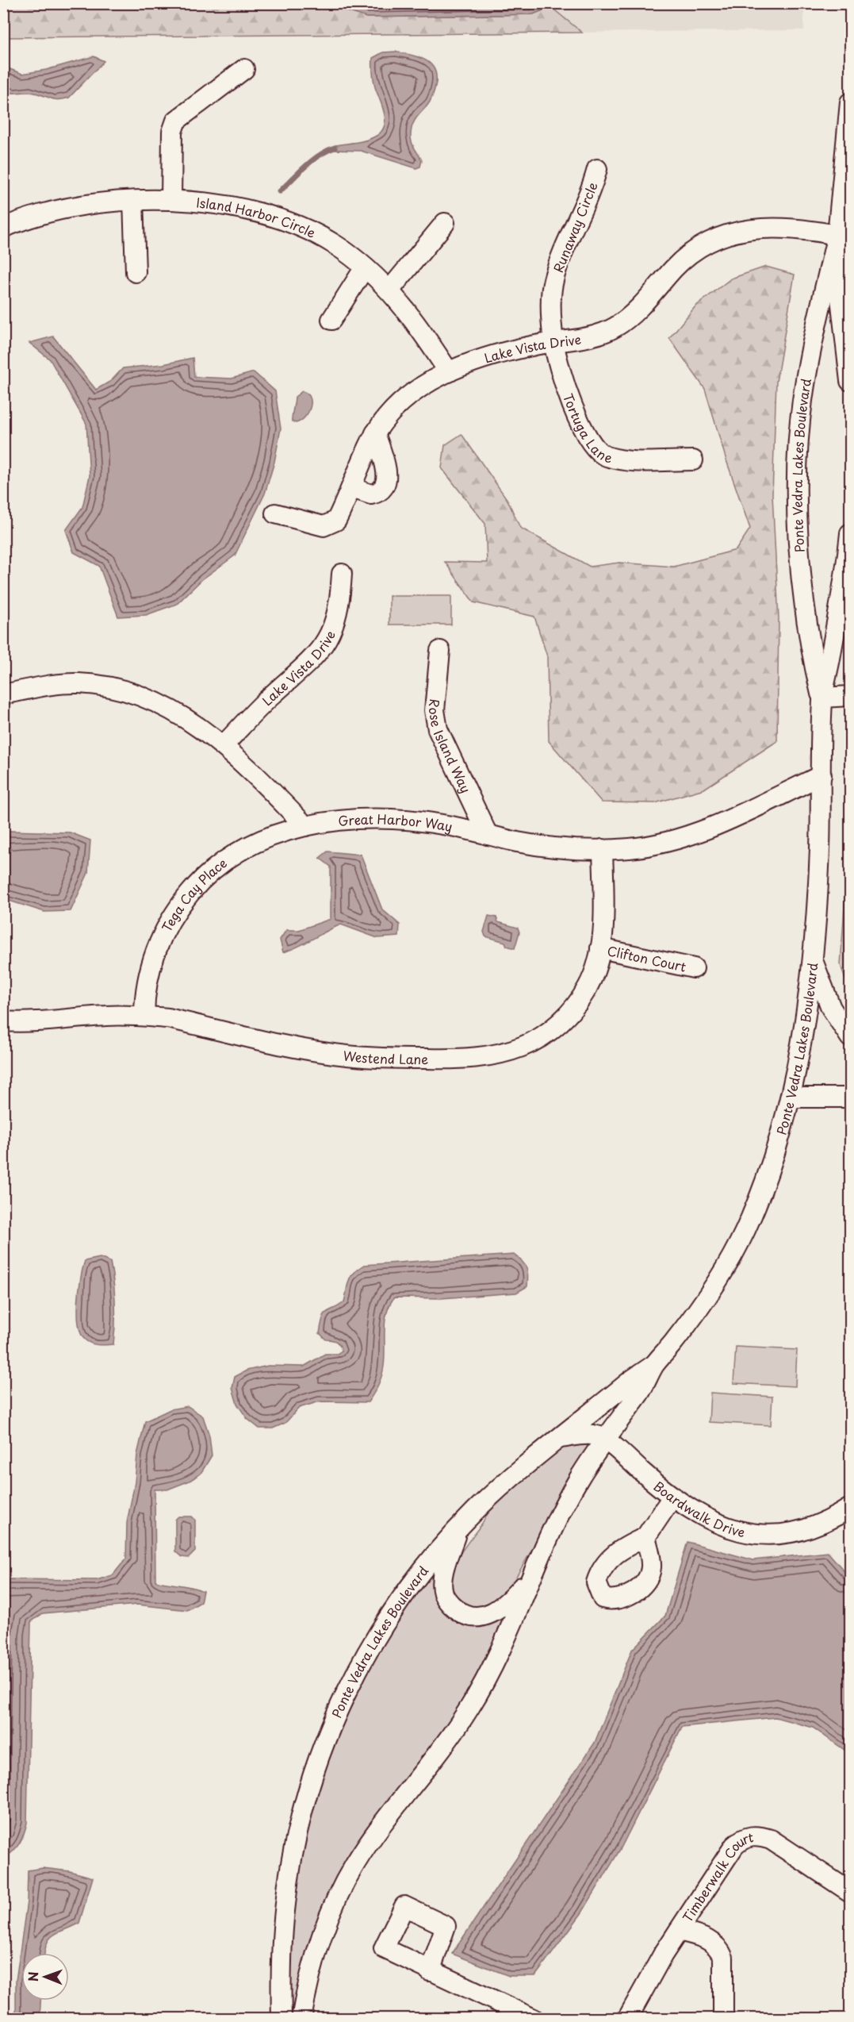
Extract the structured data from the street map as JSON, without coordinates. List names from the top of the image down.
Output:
{
  "streets": {
    "street": [
      "Island Harbor Circle",
      "Runaway Circle",
      "Lake Vista Drive",
      "Tortuga Lane",
      "Ponte Vedra Lakes Boulevard",
      "Rose Island Way",
      "Great Harbor Way",
      "Tega Cay Place",
      "Clifton Court",
      "Westend Lane",
      "Boardwalk Drive",
      "Timberwalk Court"
    ]
  },
  "crossings": [
    ["Island Harbor Circle", "Lake Vista Drive"],
    ["Runaway Circle", "Lake Vista Drive"],
    ["Runaway Circle", "Tortuga Lane"],
    ["Lake Vista Drive", "Tortuga Lane"],
    ["Lake Vista Drive", "Ponte Vedra Lakes Boulevard"],
    ["Ponte Vedra Lakes Boulevard", "Great Harbor Way"],
    ["Ponte Vedra Lakes Boulevard", "Boardwalk Drive"],
    ["Rose Island Way", "Great Harbor Way"],
    ["Great Harbor Way", "Tega Cay Place"],
    ["Great Harbor Way", "Westend Lane"],
    ["Tega Cay Place", "Westend Lane"],
    ["Clifton Court", "Westend Lane"]
  ],
  "north": "left"
}
